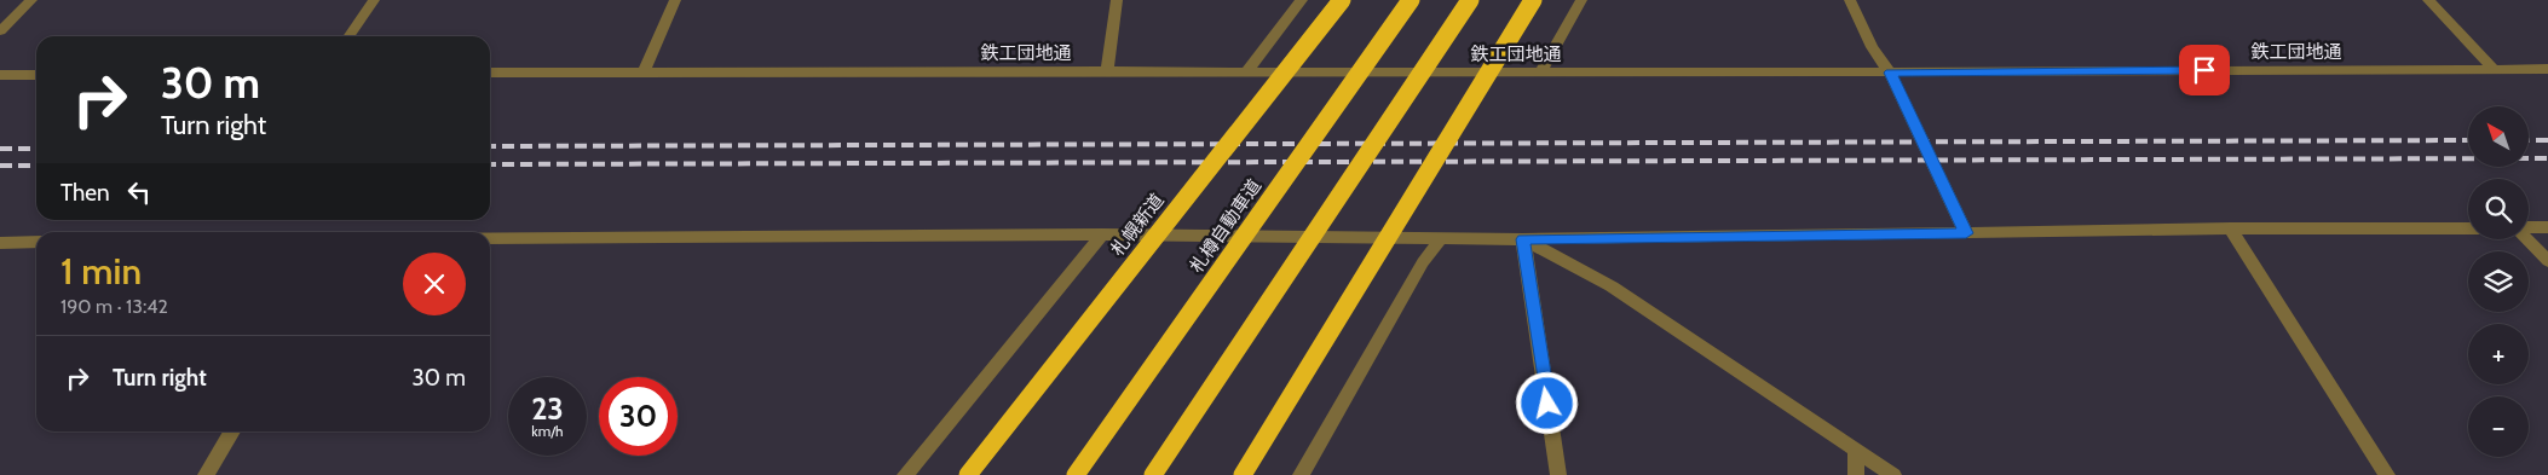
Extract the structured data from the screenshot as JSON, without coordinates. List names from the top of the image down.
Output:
{
  "streets": {
    "highway": ["札幌新道", "札樽自動車道"],
    "street": ["鉄工団地通"]
  },
  "north": "top left",
  "page": {
    "turn": ["30 m", "Turn right"],
    "map_buttons": ["+", "−"],
    "then": "Then",
    "heading": ["1 min", "190 m · 13:42"],
    "list": [
      {
        "name": "Turn right",
        "value": "30 m"
      }
    ],
    "speed": "23 km/h",
    "limit": "30"
  }
}
